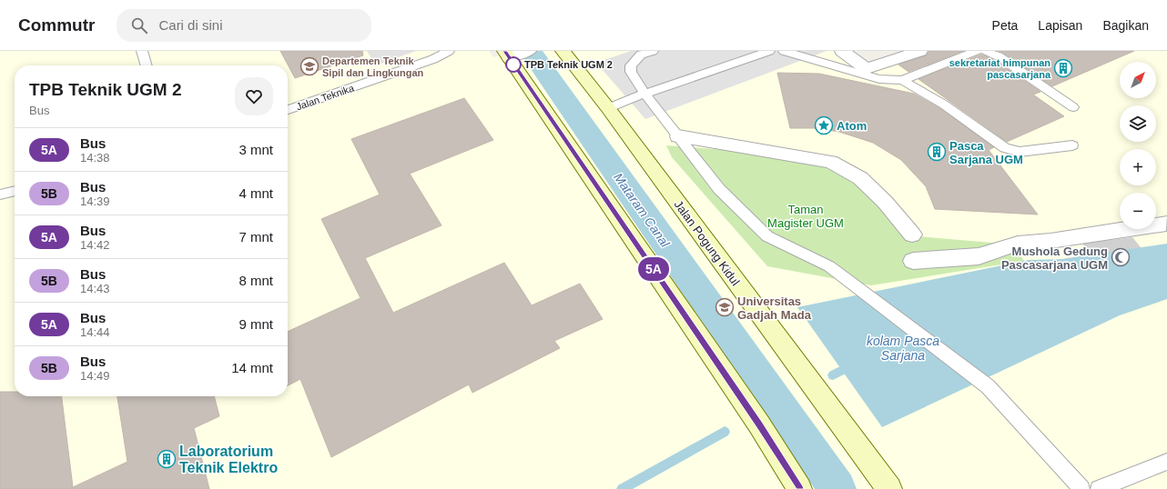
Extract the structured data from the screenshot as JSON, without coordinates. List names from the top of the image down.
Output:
{
  "streets": {
    "main road": ["Jalan Pogung Kidul"],
    "lane": ["Jalan Teknika"]
  },
  "water": ["Mataram Canal", "kolam Pasca Sarjana"],
  "parks": ["Taman Magister UGM"],
  "places": {
    "other": ["TPB Teknik UGM 2"],
    "school or university": ["Departemen Teknik Sipil dan Lingkungan", "Universitas Gadjah Mada"],
    "building": ["sekretariat himpunan pascasarjana", "Pasca Sarjana UGM", "Laboratorium Teknik Elektro"],
    "place": ["Atom"],
    "mosque": ["Mushola Gedung Pascasarjana UGM"]
  },
  "lines": ["bus line 5A"],
  "north": "top right",
  "page": {
    "header": "Commutr",
    "search": "Cari di sini",
    "nav": ["Peta", "Lapisan", "Bagikan"],
    "on_map": "5A",
    "map_buttons": ["+", "−"],
    "heading": ["TPB Teknik UGM 2", "Bus"],
    "list": [
      {
        "mark": "5A",
        "name": "Bus",
        "note": "14:38",
        "value": "3 mnt"
      },
      {
        "mark": "5B",
        "name": "Bus",
        "note": "14:39",
        "value": "4 mnt"
      },
      {
        "mark": "5A",
        "name": "Bus",
        "note": "14:42",
        "value": "7 mnt"
      },
      {
        "mark": "5B",
        "name": "Bus",
        "note": "14:43",
        "value": "8 mnt"
      },
      {
        "mark": "5A",
        "name": "Bus",
        "note": "14:44",
        "value": "9 mnt"
      },
      {
        "mark": "5B",
        "name": "Bus",
        "note": "14:49",
        "value": "14 mnt"
      }
    ]
  }
}
